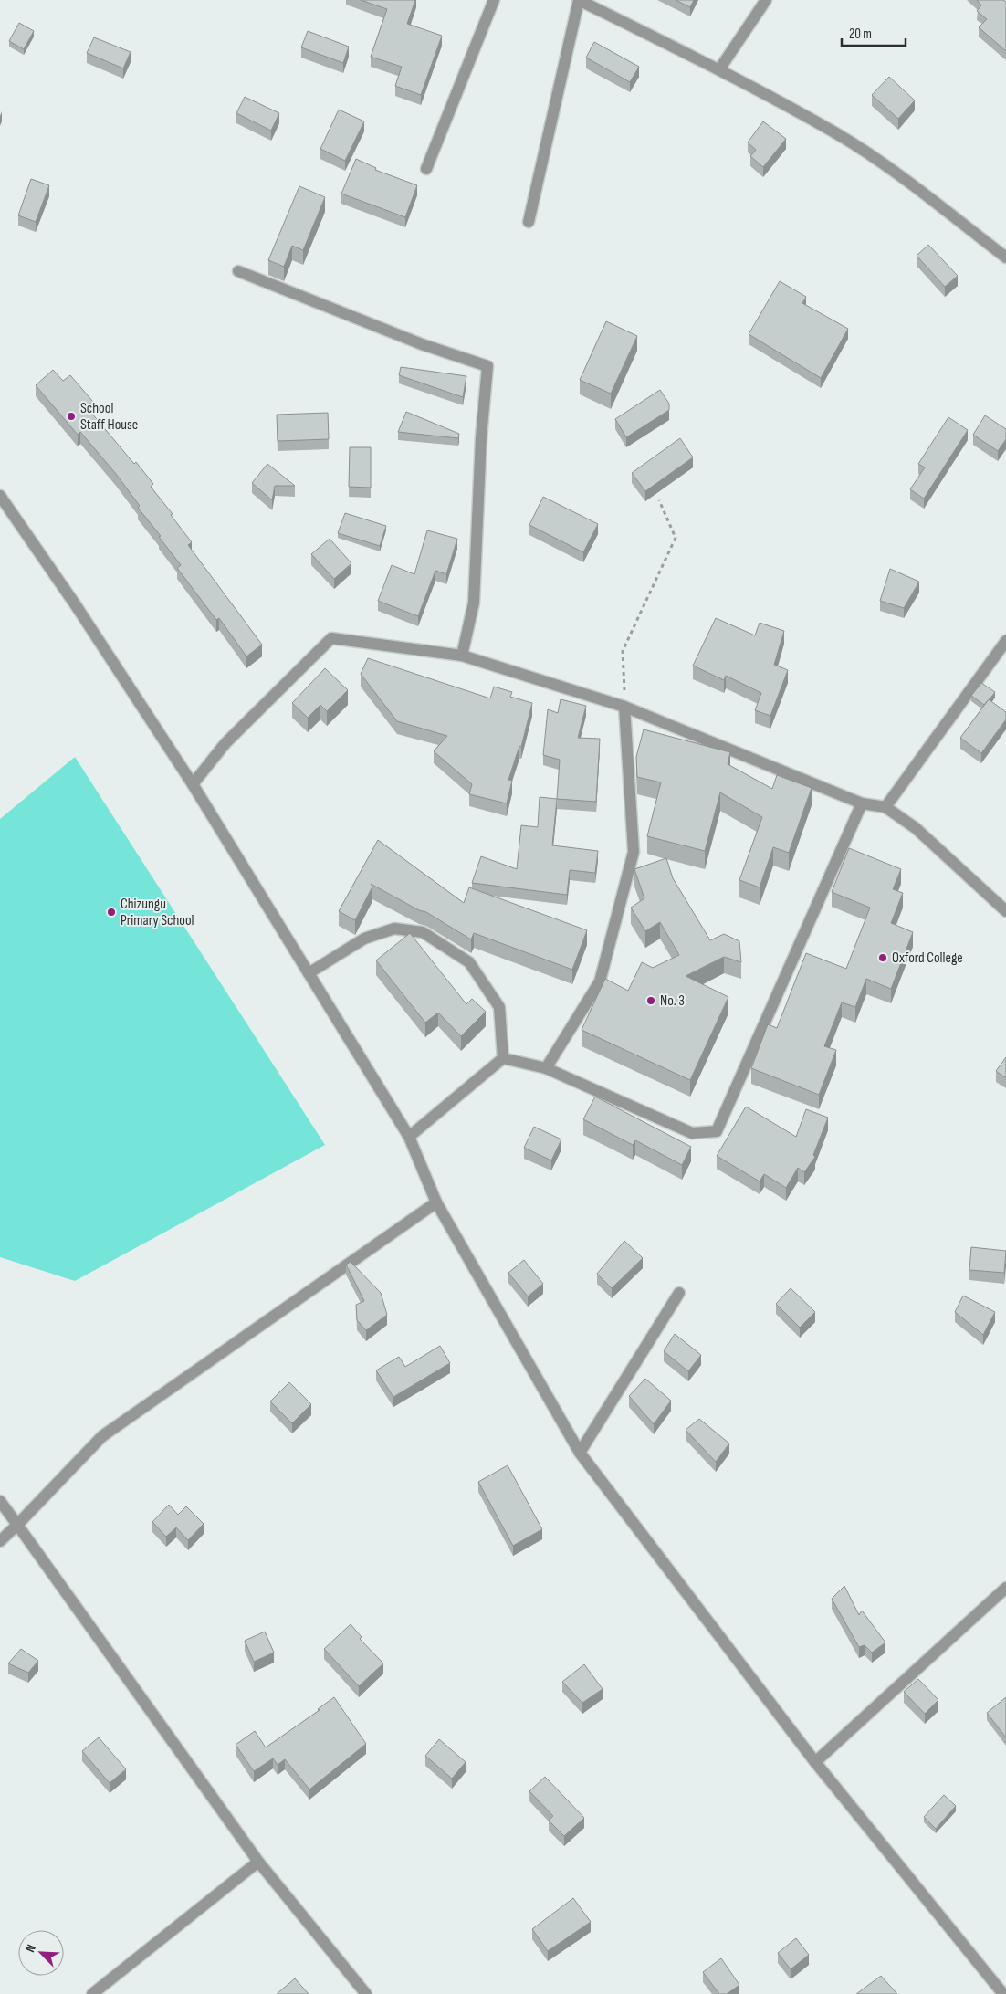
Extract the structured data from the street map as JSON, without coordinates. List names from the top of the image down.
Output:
{
  "places": [
    "School Staff House",
    "Chizungu Primary School",
    "Oxford College",
    "No. 3"
  ],
  "scale_bar": "20 m",
  "north": "top left"
}
